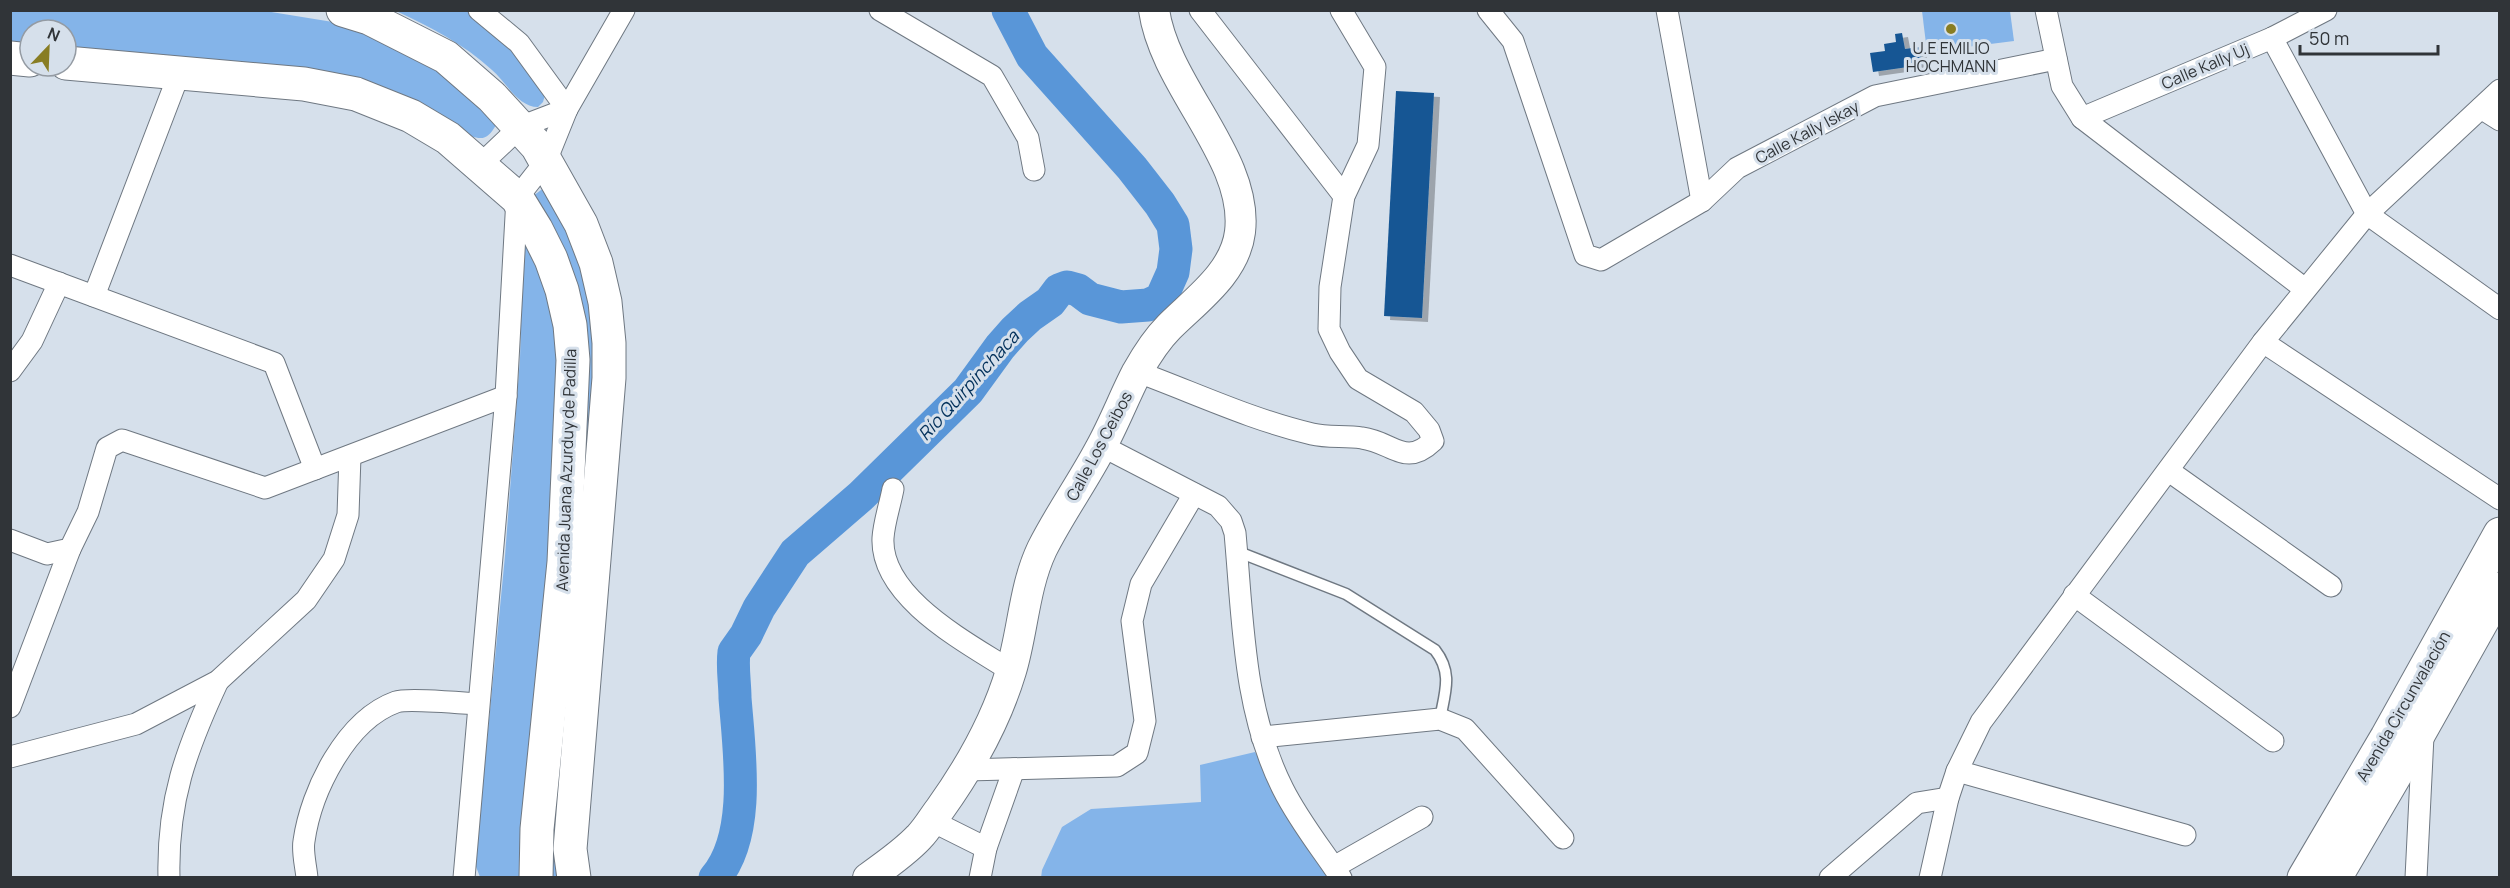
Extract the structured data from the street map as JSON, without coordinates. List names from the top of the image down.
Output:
{
  "streets": {
    "highway": ["Avenida Juana Azurduy de Padilla", "Avenida Circunvalación"],
    "street": ["Calle Kally Uj", "Calle Kally Iskay", "Calle Los Ceibos"]
  },
  "water": ["Río Quirpinchaca"],
  "places": ["U.E EMILIO HOCHMANN"],
  "scale_bar": "50 m",
  "north": "top right"
}
